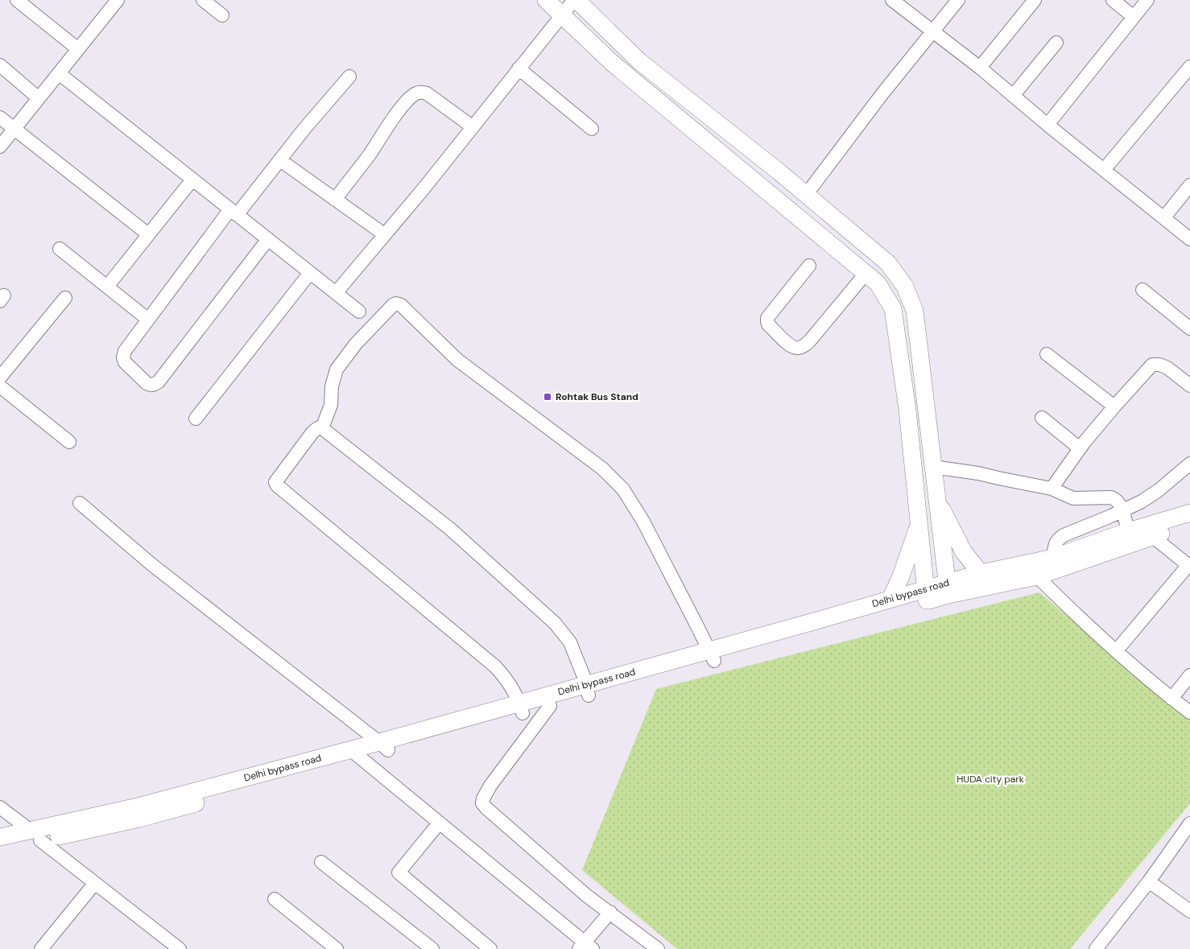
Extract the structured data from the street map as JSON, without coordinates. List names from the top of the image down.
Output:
{
  "streets": {
    "main road": ["Delhi bypass road"]
  },
  "parks": ["HUDA city park"],
  "places": {
    "transit": ["Rohtak Bus Stand"]
  }
}
